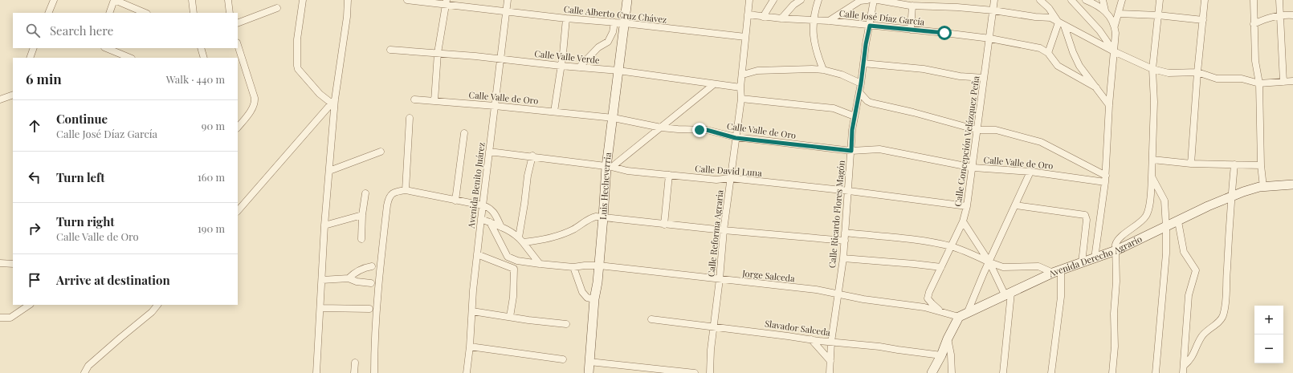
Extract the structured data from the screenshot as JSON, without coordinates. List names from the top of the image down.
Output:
{
  "streets": {
    "street": [
      "Calle Alberto Cruz Chávez",
      "Calle José Díaz García",
      "Calle Valle Verde",
      "Calle Valle de Oro",
      "Calle Concepción Velázquez Peña",
      "Calle David Luna",
      "Avenida Benito Juárez",
      "Luis Hecheverria",
      "Calle Ricardo Flores Magón",
      "Calle Reforma Agraria",
      "Avenida Derecho Agrario",
      "Jorge Salceda",
      "Slavador Salceda"
    ]
  },
  "crossings": [
    ["Calle Alberto Cruz Chávez", "Avenida Benito Juárez"],
    ["Calle Alberto Cruz Chávez", "Luis Hecheverria"],
    ["Calle Alberto Cruz Chávez", "Calle Reforma Agraria"],
    ["Calle José Díaz García", "Calle Concepción Velázquez Peña"],
    ["Calle José Díaz García", "Calle Ricardo Flores Magón"],
    ["Calle José Díaz García", "Calle Reforma Agraria"],
    ["Calle Valle Verde", "Avenida Benito Juárez"],
    ["Calle Valle Verde", "Luis Hecheverria"],
    ["Calle Valle Verde", "Calle Reforma Agraria"],
    ["Calle Valle de Oro", "Calle Concepción Velázquez Peña"],
    ["Calle Valle de Oro", "Avenida Benito Juárez"],
    ["Calle Valle de Oro", "Luis Hecheverria"],
    ["Calle Valle de Oro", "Calle Ricardo Flores Magón"],
    ["Calle Valle de Oro", "Calle Reforma Agraria"],
    ["Calle Concepción Velázquez Peña", "Calle David Luna"],
    ["Calle Concepción Velázquez Peña", "Jorge Salceda"],
    ["Calle David Luna", "Avenida Benito Juárez"],
    ["Calle David Luna", "Luis Hecheverria"],
    ["Calle David Luna", "Calle Ricardo Flores Magón"],
    ["Calle David Luna", "Calle Reforma Agraria"],
    ["Luis Hecheverria", "Jorge Salceda"],
    ["Calle Ricardo Flores Magón", "Jorge Salceda"],
    ["Calle Ricardo Flores Magón", "Slavador Salceda"],
    ["Calle Reforma Agraria", "Jorge Salceda"],
    ["Calle Reforma Agraria", "Slavador Salceda"],
    ["Avenida Derecho Agrario", "Jorge Salceda"]
  ],
  "page": {
    "search": "Search here",
    "heading": ["6 min", "Walk · 440 m"],
    "list": [
      ["Continue", "Calle José Díaz García", "90 m"],
      ["Turn left", "160 m"],
      ["Turn right", "Calle Valle de Oro", "190 m"],
      "Arrive at destination"
    ],
    "map_buttons": ["+", "−"]
  }
}
